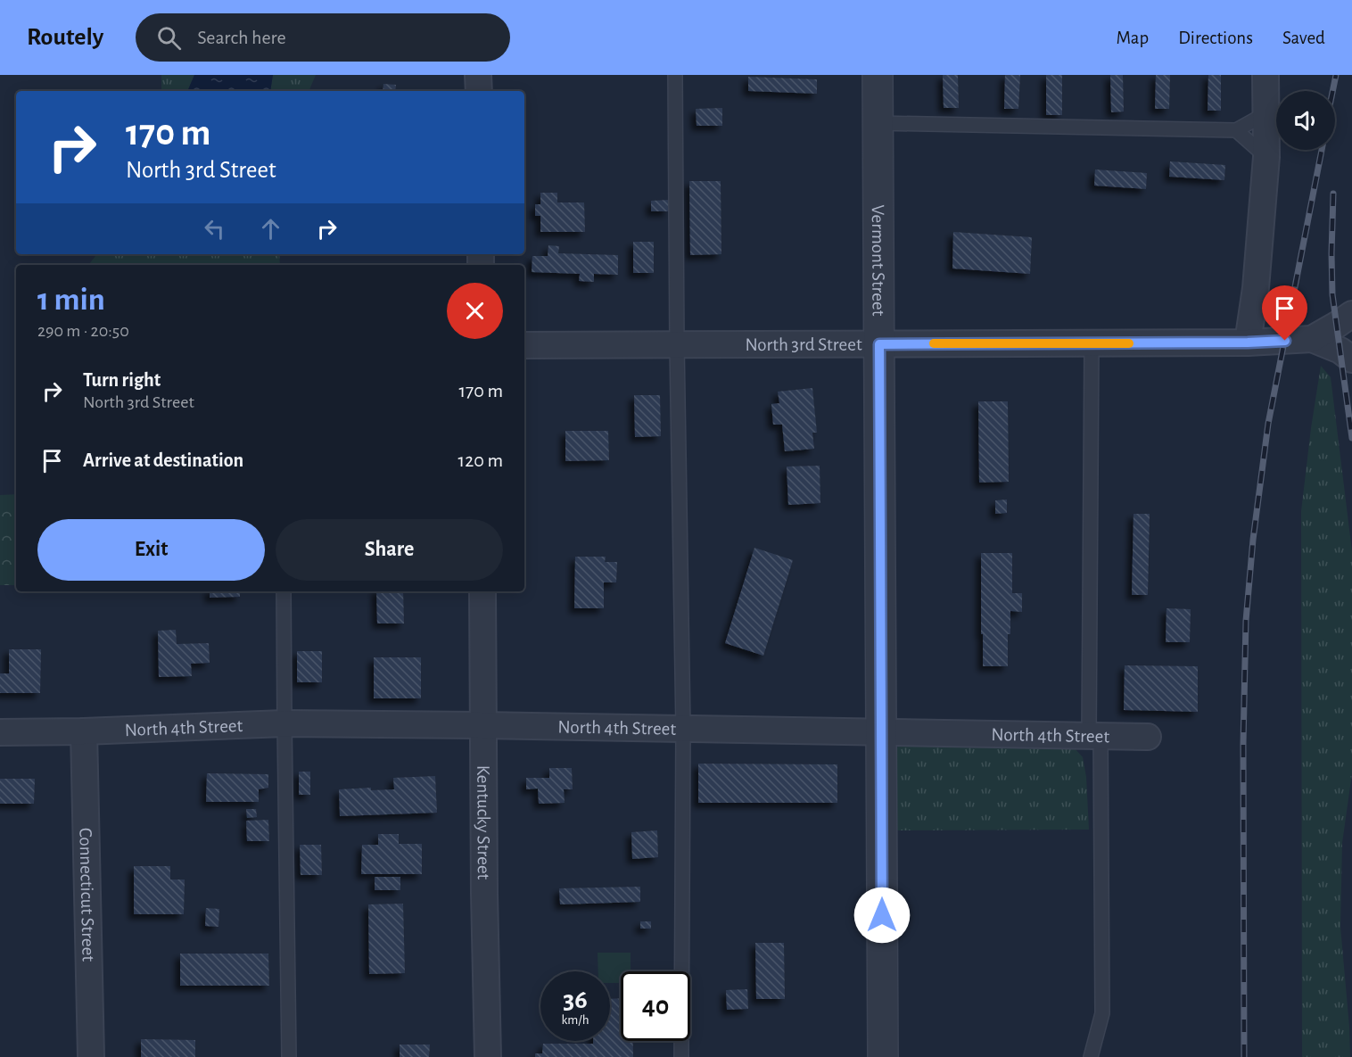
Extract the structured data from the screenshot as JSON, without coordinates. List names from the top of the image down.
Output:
{
  "streets": {
    "street": [
      "Vermont Street",
      "North 3rd Street",
      "North 4th Street",
      "Kentucky Street",
      "Connecticut Street"
    ]
  },
  "crossings": [
    ["Vermont Street", "North 3rd Street"],
    ["Vermont Street", "North 4th Street"],
    ["North 4th Street", "Kentucky Street"],
    ["North 4th Street", "Connecticut Street"]
  ],
  "page": {
    "header": "Routely",
    "search": "Search here",
    "nav": ["Map", "Directions", "Saved"],
    "turn": ["170 m", "North 3rd Street"],
    "heading": ["1 min", "290 m · 20:50"],
    "list": [
      {
        "name": "Turn right",
        "note": "North 3rd Street",
        "value": "170 m"
      },
      {
        "name": "Arrive at destination",
        "value": "120 m"
      }
    ],
    "buttons": ["Exit", "Share"],
    "speed": "36 km/h",
    "limit": "40"
  }
}
